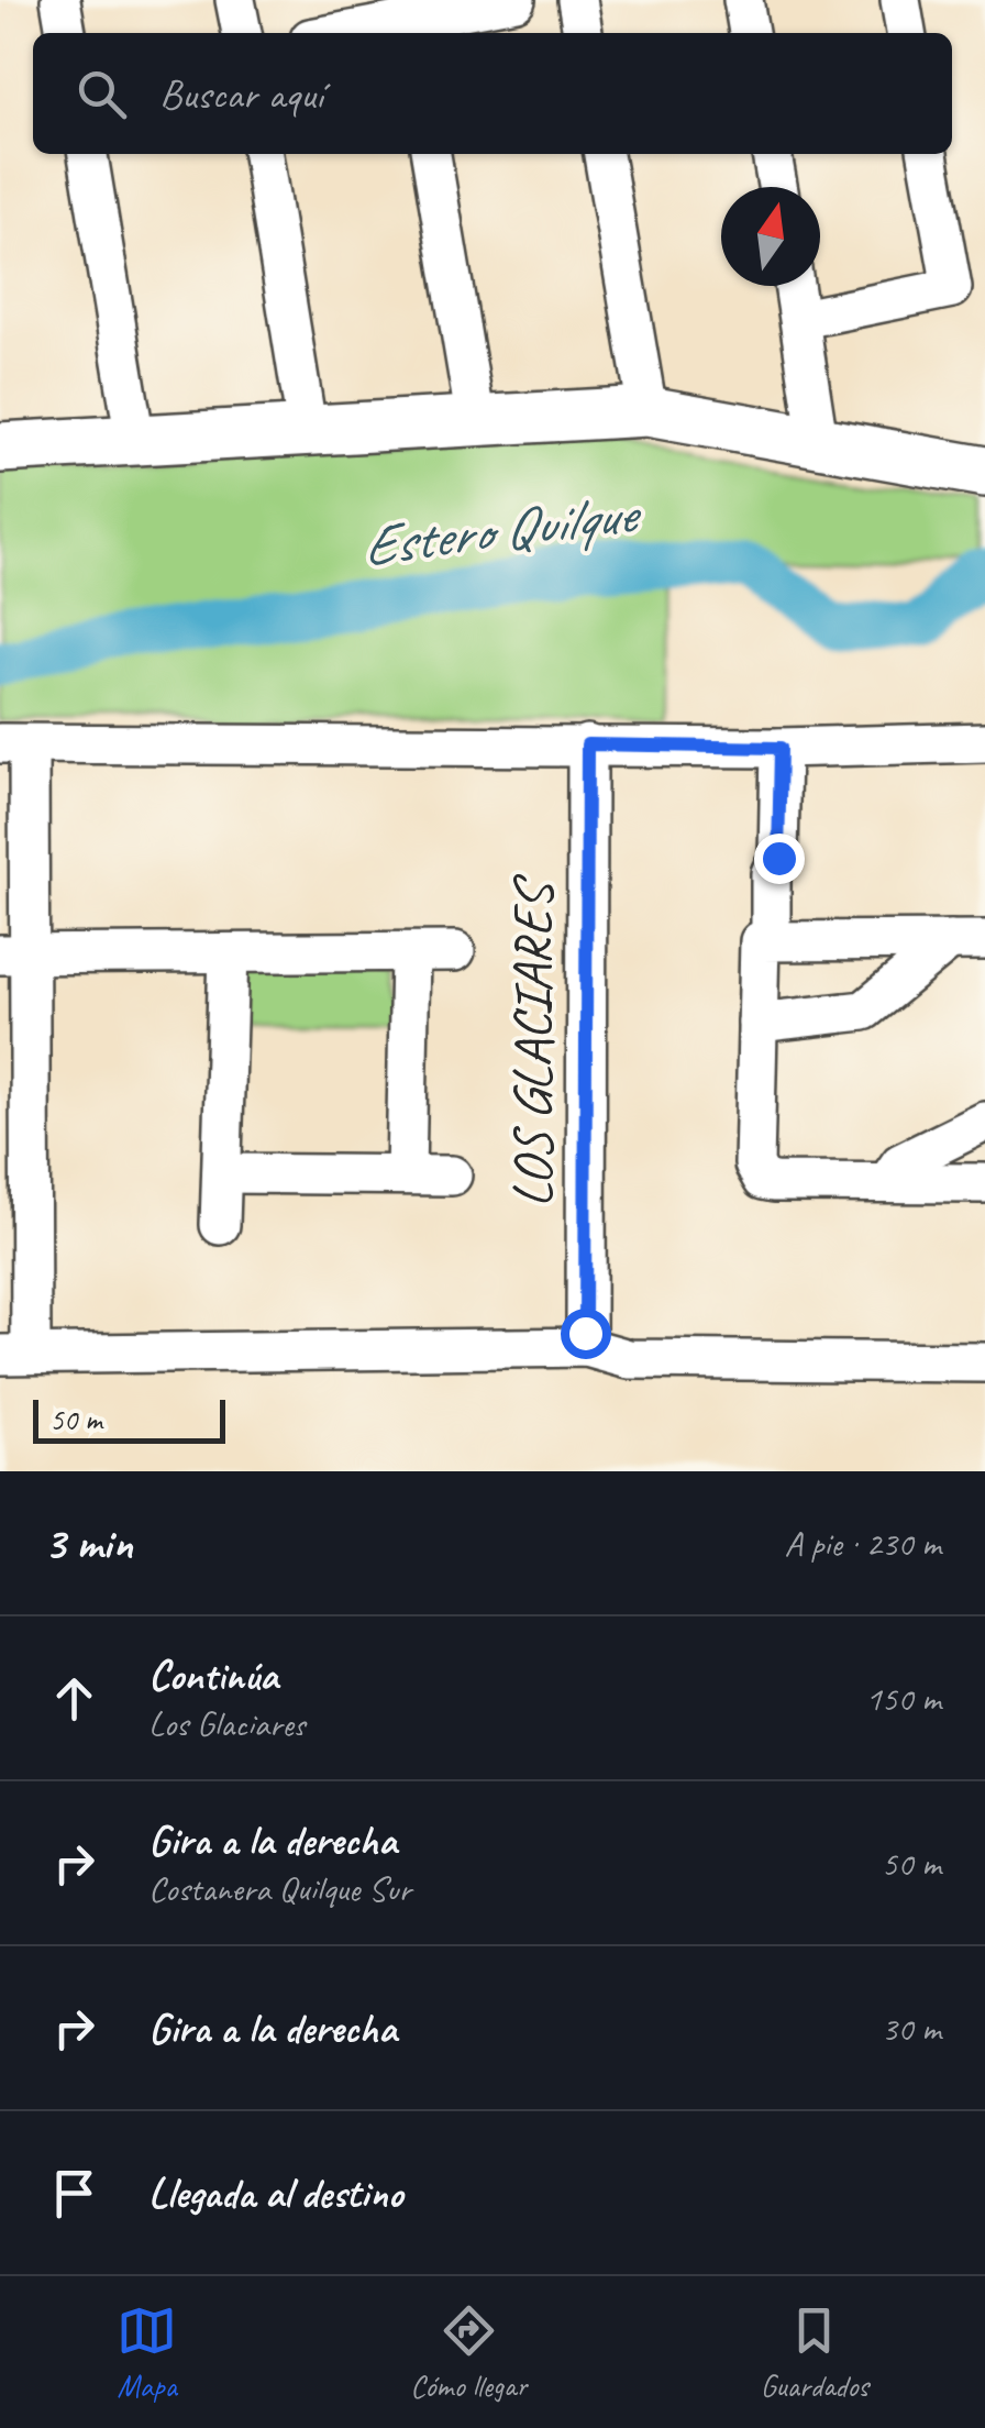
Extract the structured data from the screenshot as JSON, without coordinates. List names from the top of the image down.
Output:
{
  "streets": {
    "street": ["LOS GLACIARES"]
  },
  "water": ["Estero Quilque"],
  "scale_bar": "50 m",
  "north": "top",
  "page": {
    "search": "Buscar aquí",
    "scale": "50 m",
    "heading": ["3 min", "A pie · 230 m"],
    "list": [
      ["Continúa", "Los Glaciares", "150 m"],
      ["Gira a la derecha", "Costanera Quilque Sur", "50 m"],
      ["Gira a la derecha", "30 m"],
      "Llegada al destino"
    ],
    "nav": ["Mapa", "Cómo llegar", "Guardados"]
  }
}
